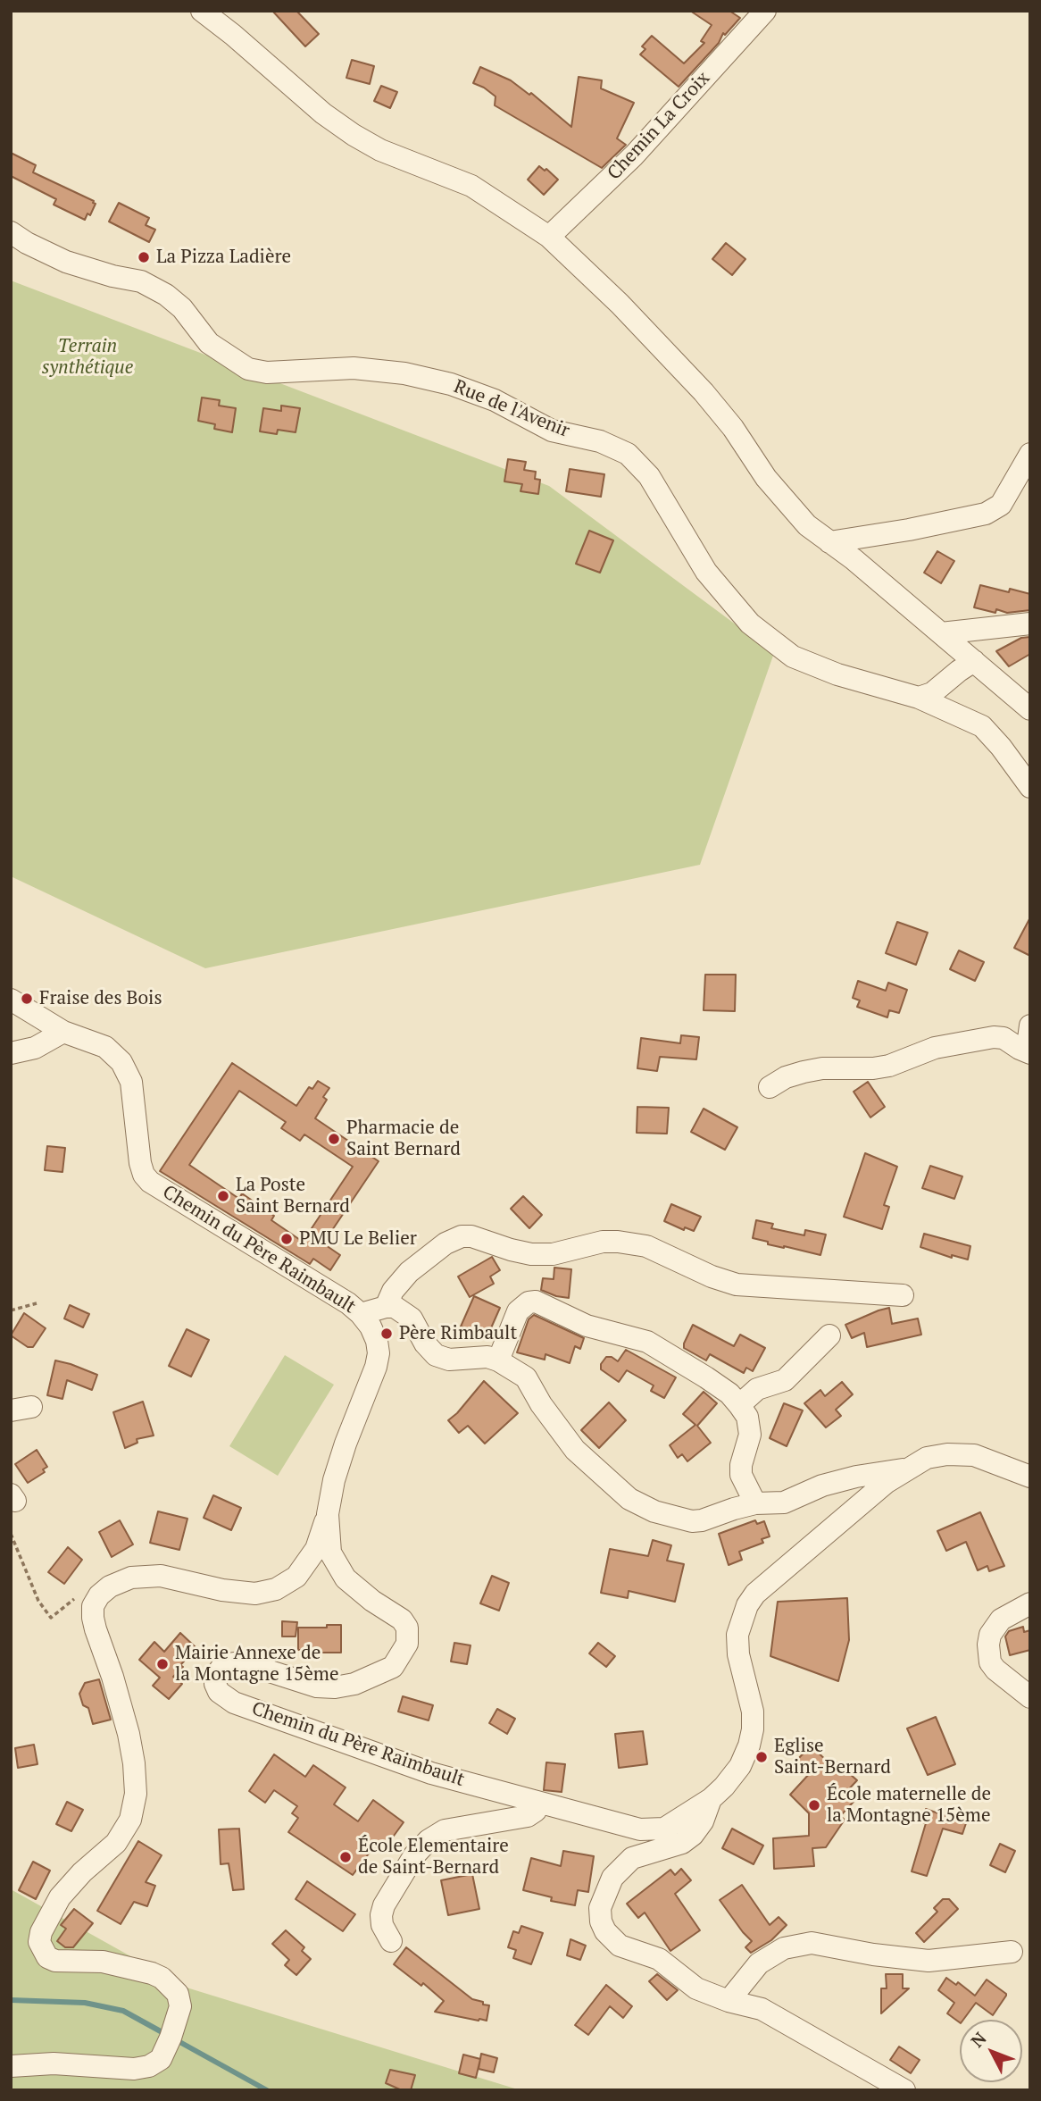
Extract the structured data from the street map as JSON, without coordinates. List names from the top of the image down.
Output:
{
  "streets": {
    "street": ["Chemin La Croix", "Rue de l'Avenir", "Chemin du Père Raimbault"]
  },
  "parks": ["Terrain synthétique"],
  "places": [
    "La Pizza Ladière",
    "Fraise des Bois",
    "Pharmacie de Saint Bernard",
    "La Poste Saint Bernard",
    "PMU Le Belier",
    "Père Rimbault",
    "Mairie Annexe de la Montagne 15ème",
    "Eglise Saint-Bernard",
    "École maternelle de la Montagne 15ème",
    "École Elementaire de Saint-Bernard"
  ],
  "north": "top left"
}
